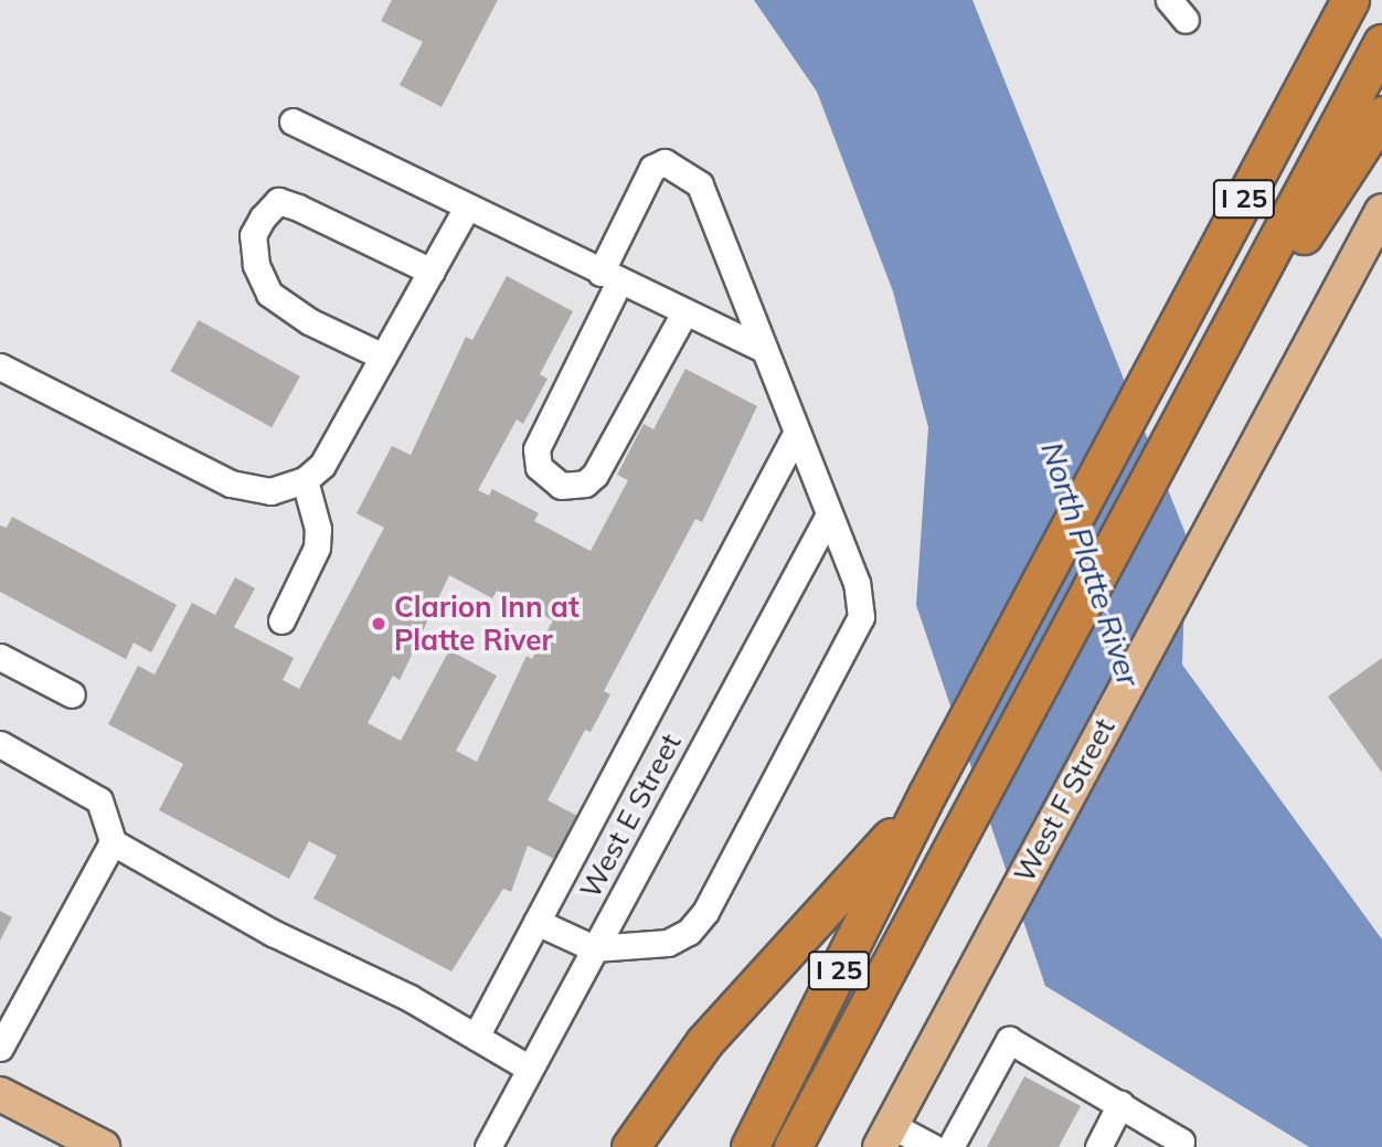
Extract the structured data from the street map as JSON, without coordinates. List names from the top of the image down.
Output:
{
  "streets": {
    "highway": ["I 25"],
    "main road": ["West F Street"],
    "street": ["West E Street"]
  },
  "water": ["North Platte River"],
  "places": ["Clarion Inn at Platte River"]
}
